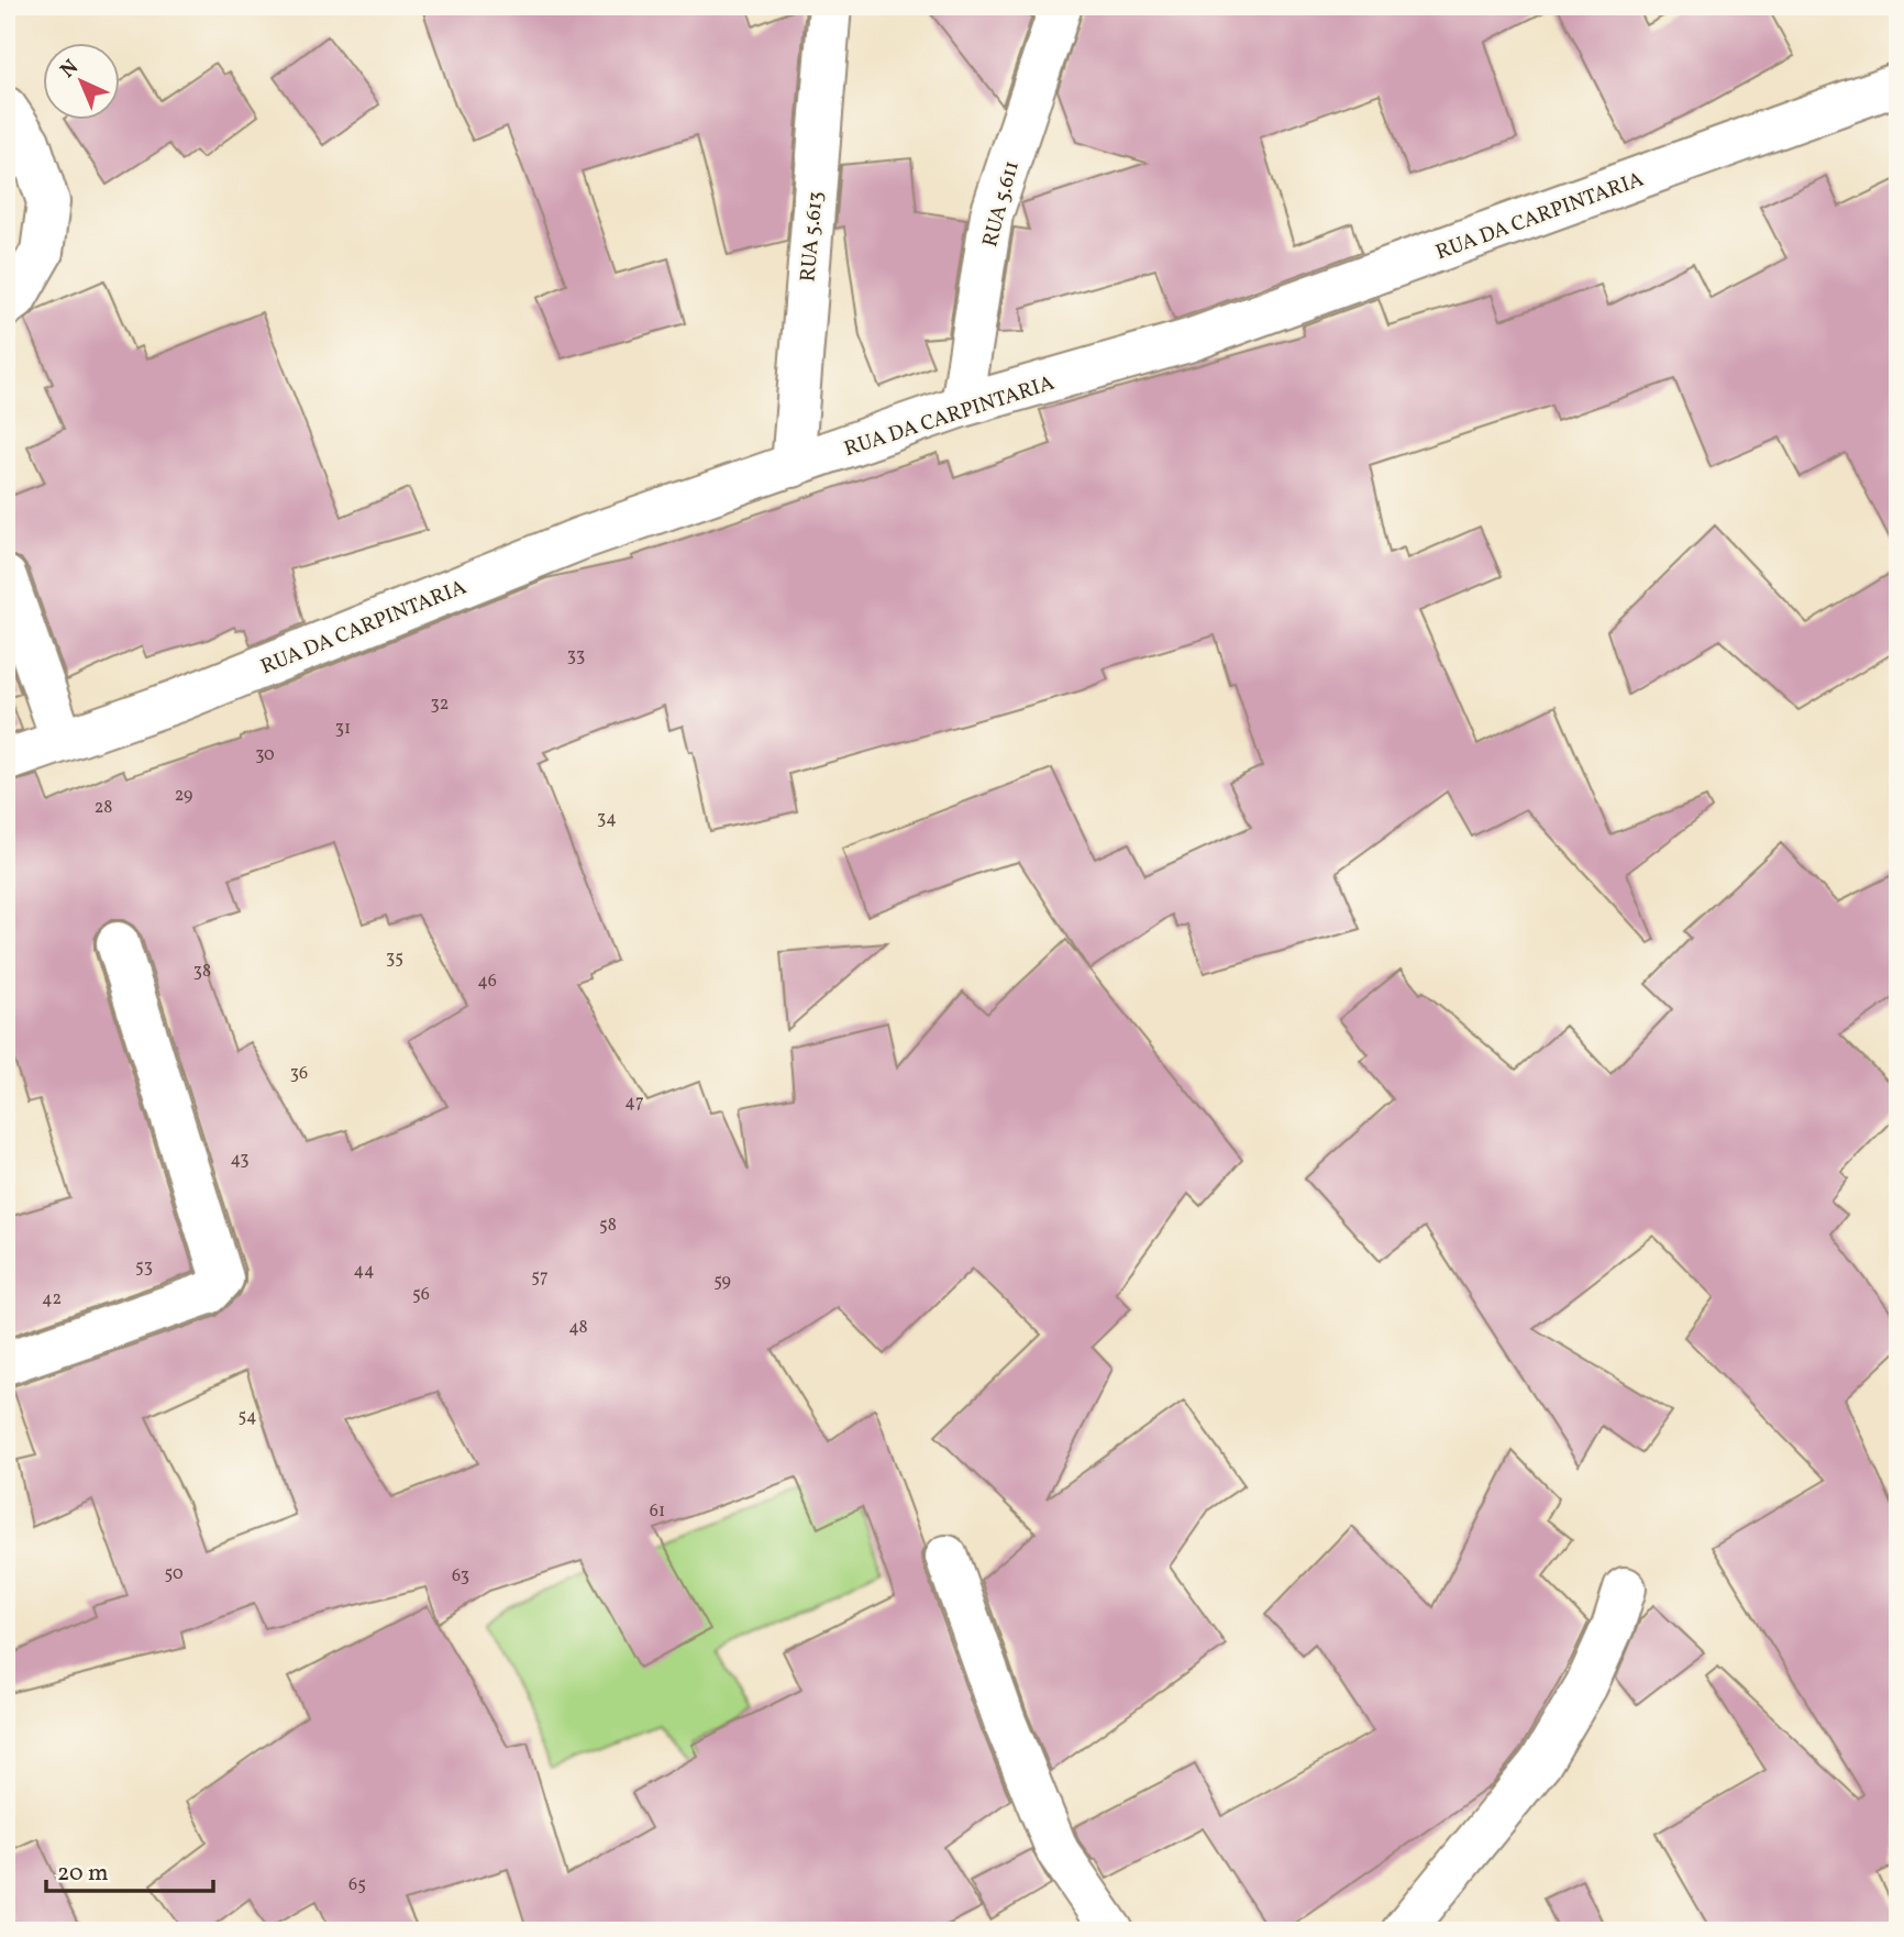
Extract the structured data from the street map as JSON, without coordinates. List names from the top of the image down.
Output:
{
  "streets": {
    "street": ["RUA 5.611", "RUA DA CARPINTARIA", "RUA 5.613"]
  },
  "crossings": [
    ["RUA 5.611", "RUA DA CARPINTARIA"],
    ["RUA DA CARPINTARIA", "RUA 5.613"]
  ],
  "house_numbers": [
    "33",
    "32",
    "31",
    "30",
    "29",
    "28",
    "34",
    "35",
    "38",
    "46",
    "36",
    "47",
    "43",
    "58",
    "53",
    "44",
    "57",
    "59",
    "56",
    "42",
    "48",
    "54",
    "61",
    "50",
    "63",
    "65"
  ],
  "scale_bar": "20 m",
  "north": "top left"
}
